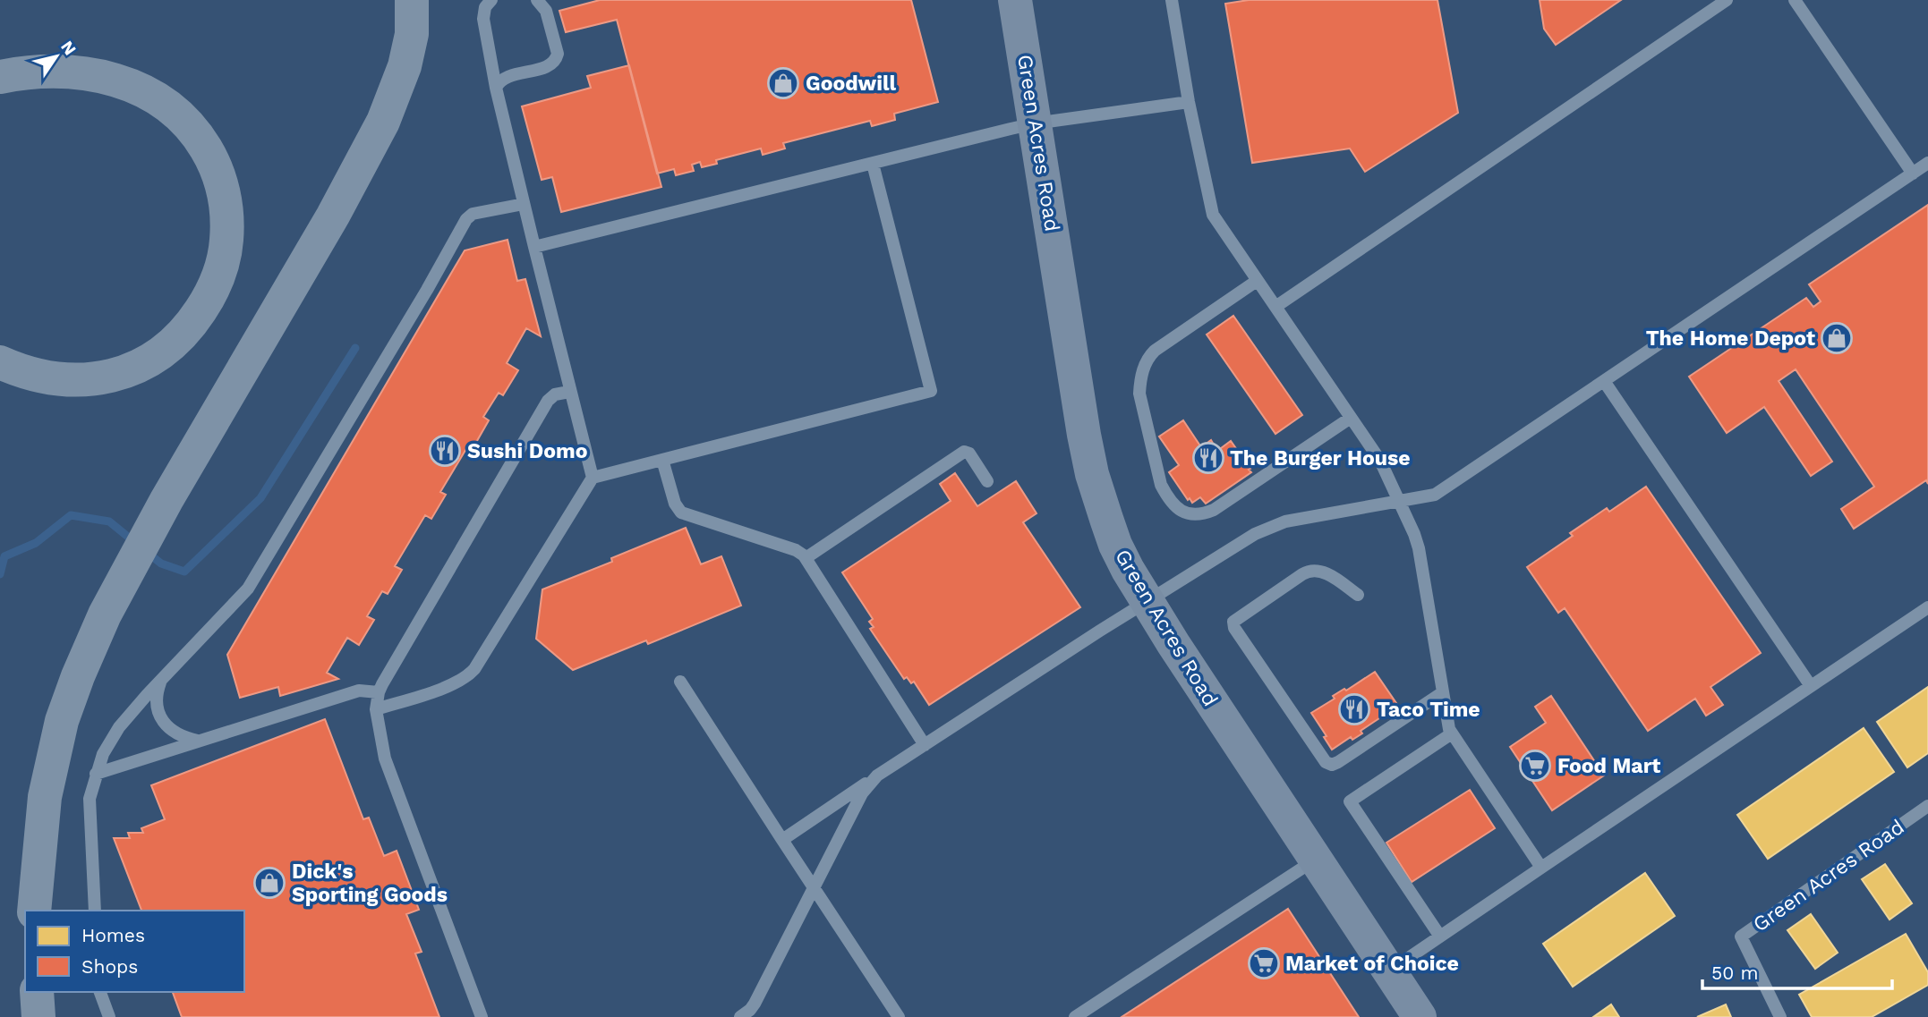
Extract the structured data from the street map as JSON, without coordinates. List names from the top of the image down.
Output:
{
  "streets": {
    "street": ["Green Acres Road"]
  },
  "places": {
    "shop": ["Goodwill", "The Home Depot", "Dick's Sporting Goods"],
    "restaurant": ["Sushi Domo", "The Burger House", "Taco Time"],
    "supermarket": ["Food Mart", "Market of Choice"]
  },
  "legend": ["Homes", "Shops"],
  "scale_bar": "50 m",
  "north": "top right"
}
